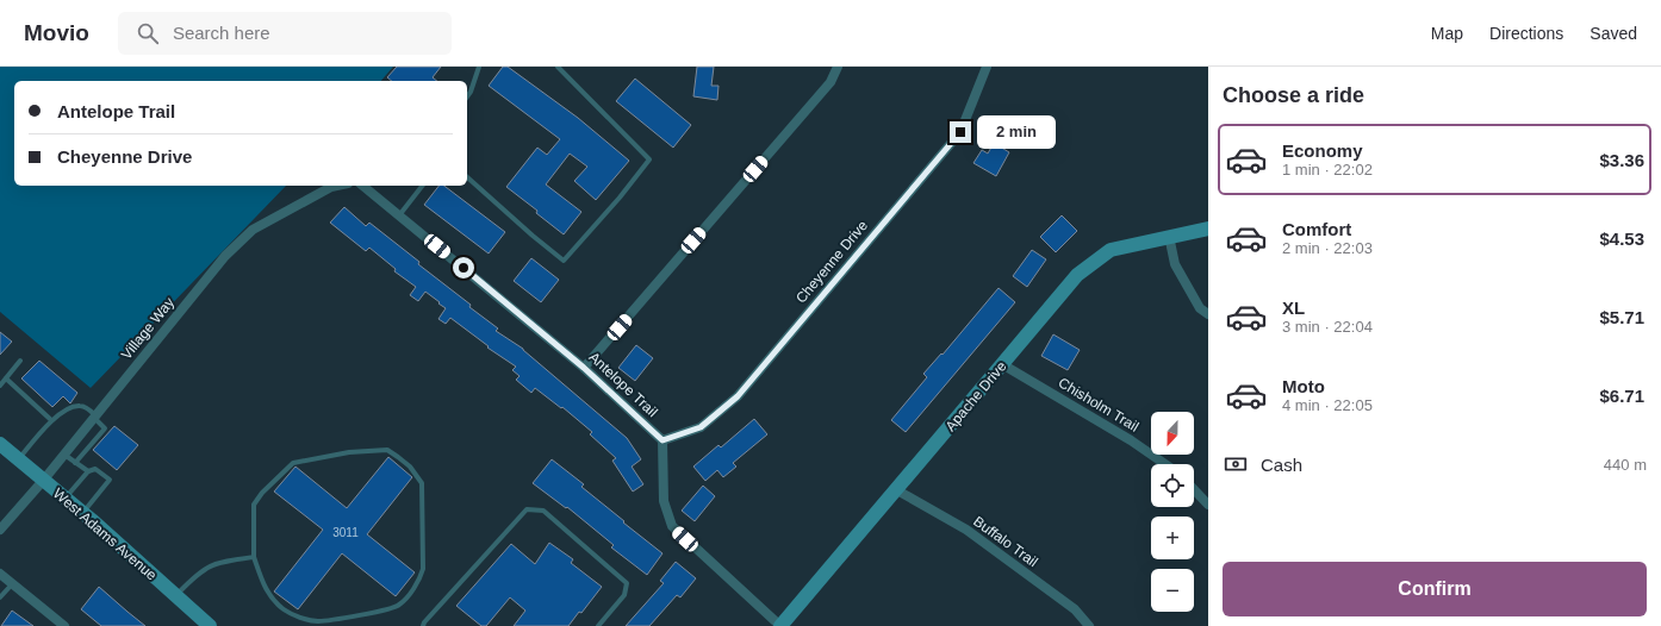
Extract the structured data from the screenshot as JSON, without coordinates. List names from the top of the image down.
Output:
{
  "streets": {
    "street": [
      "Cheyenne Drive",
      "Village Way",
      "Antelope Trail",
      "Apache Drive",
      "Chisholm Trail",
      "West Adams Avenue",
      "Buffalo Trail"
    ]
  },
  "crossings": [
    ["Cheyenne Drive", "Antelope Trail"],
    ["Village Way", "West Adams Avenue"],
    ["Apache Drive", "Chisholm Trail"],
    ["Apache Drive", "Buffalo Trail"]
  ],
  "house_numbers": ["3011"],
  "north": "bottom",
  "page": {
    "header": "Movio",
    "search": "Search here",
    "nav": ["Map", "Directions", "Saved"],
    "heading": "Choose a ride",
    "banner": ["Antelope Trail", "Cheyenne Drive"],
    "bubble": "2 min",
    "list": [
      {
        "name": "Economy",
        "note": "1 min · 22:02",
        "value": "$3.36"
      },
      {
        "name": "Comfort",
        "note": "2 min · 22:03",
        "value": "$4.53"
      },
      {
        "name": "XL",
        "note": "3 min · 22:04",
        "value": "$5.71"
      },
      {
        "name": "Moto",
        "note": "4 min · 22:05",
        "value": "$6.71"
      }
    ],
    "map_buttons": ["+", "−"],
    "pay": ["Cash", "440 m"],
    "buttons": "Confirm"
  }
}
